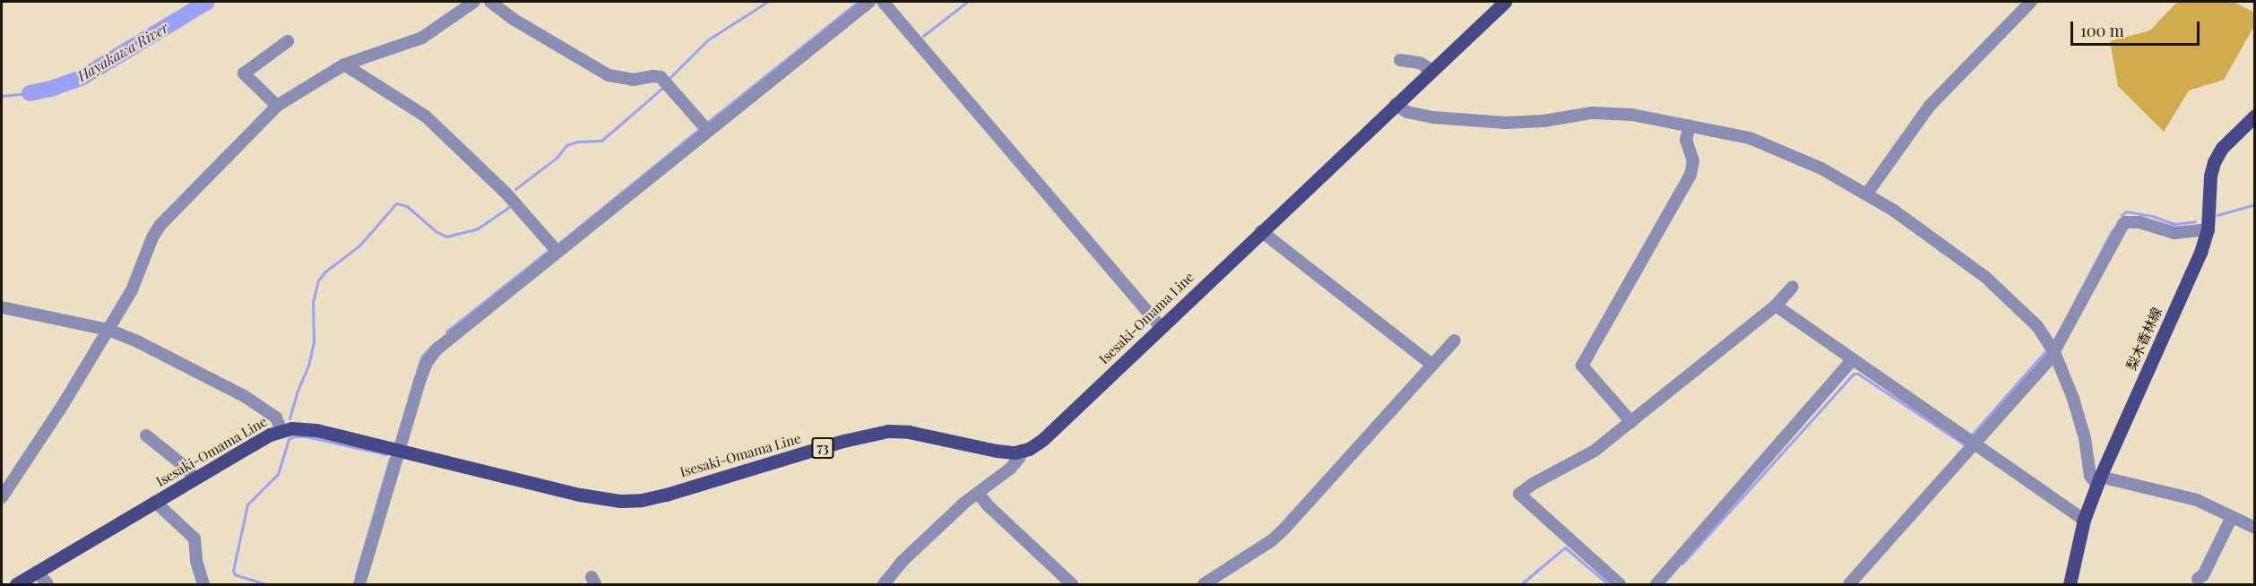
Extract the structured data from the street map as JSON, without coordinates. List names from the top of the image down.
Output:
{
  "streets": {
    "main road": ["Isesaki-Omama Line", "梨木香林線", "73"]
  },
  "water": ["Hayakawa River"],
  "scale_bar": "100 m"
}
